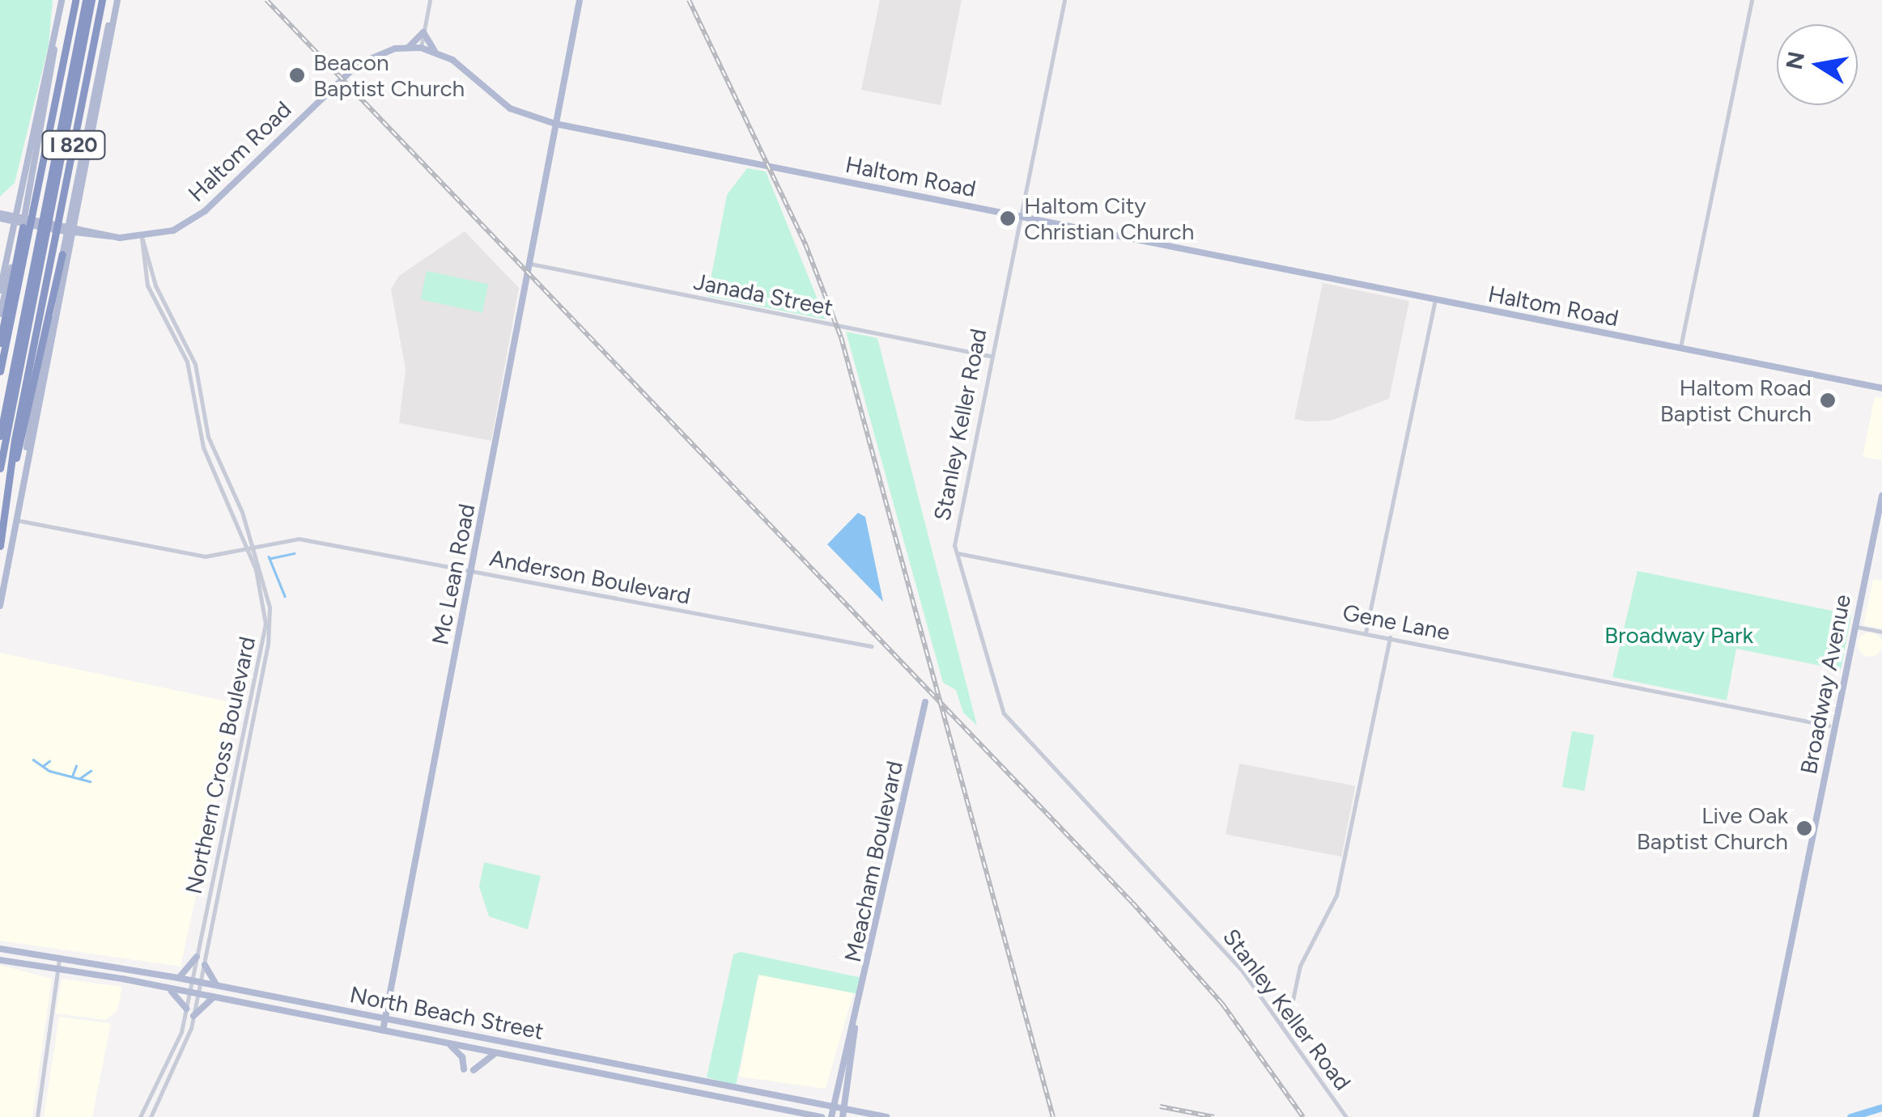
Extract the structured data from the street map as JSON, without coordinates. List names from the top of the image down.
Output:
{
  "streets": {
    "highway": ["I 820"],
    "main road": [
      "Haltom Road",
      "Mc Lean Road",
      "Broadway Avenue",
      "Meacham Boulevard",
      "North Beach Street"
    ],
    "street": [
      "Janada Street",
      "Stanley Keller Road",
      "Anderson Boulevard",
      "Gene Lane",
      "Northern Cross Boulevard"
    ]
  },
  "crossings": [
    ["Haltom Road", "Stanley Keller Road"],
    ["Haltom Road", "Mc Lean Road"],
    ["Haltom Road", "Northern Cross Boulevard"],
    ["Janada Street", "Stanley Keller Road"],
    ["Janada Street", "Mc Lean Road"],
    ["Stanley Keller Road", "Gene Lane"],
    ["Mc Lean Road", "Anderson Boulevard"],
    ["Mc Lean Road", "North Beach Street"],
    ["Anderson Boulevard", "Northern Cross Boulevard"],
    ["Northern Cross Boulevard", "North Beach Street"],
    ["Meacham Boulevard", "North Beach Street"]
  ],
  "parks": ["Broadway Park"],
  "places": [
    "Beacon Baptist Church",
    "Haltom City Christian Church",
    "Haltom Road Baptist Church",
    "Live Oak Baptist Church"
  ],
  "north": "left"
}
